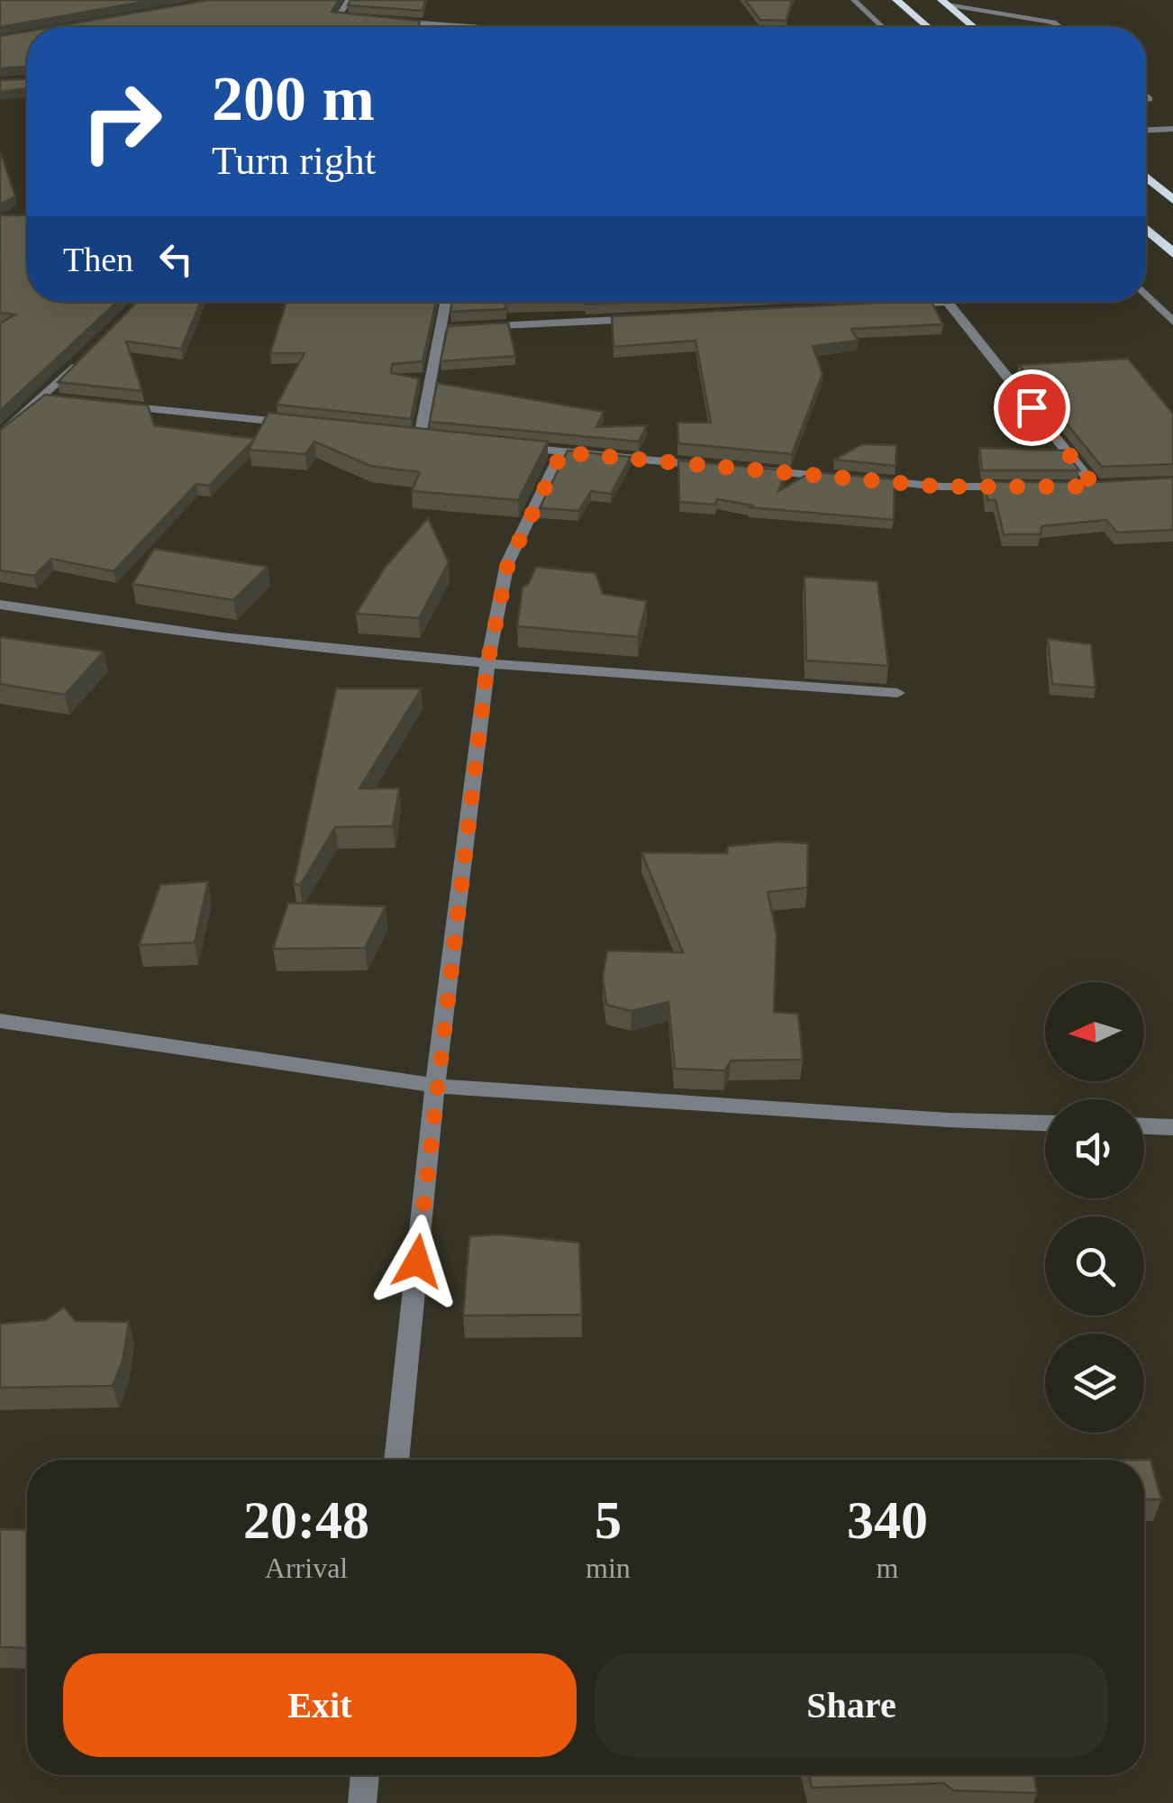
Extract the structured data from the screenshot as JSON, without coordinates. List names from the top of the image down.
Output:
{
  "north": "left",
  "page": {
    "turn": ["200 m", "Turn right"],
    "then": "Then",
    "eta": [
      "20:48",
      "Arrival",
      "5",
      "min",
      "340",
      "m"
    ],
    "buttons": ["Exit", "Share"]
  }
}
